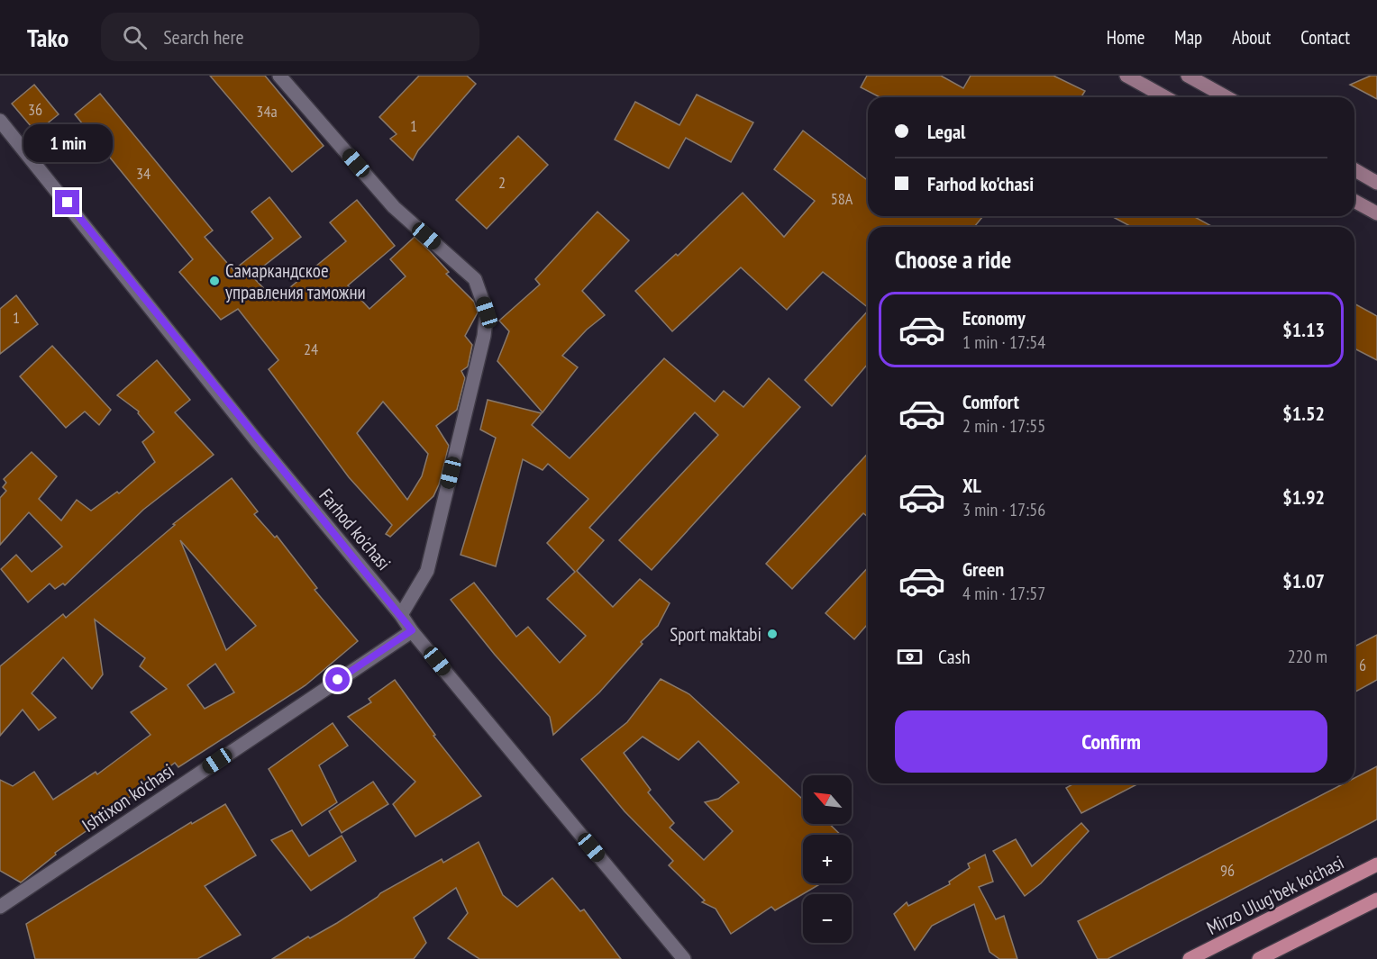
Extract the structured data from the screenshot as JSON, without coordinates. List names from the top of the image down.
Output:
{
  "streets": {
    "main road": ["Mirzo Ulug'bek ko'chasi"],
    "street": ["Farhod ko'chasi", "Ishtixon ko'chasi"]
  },
  "crossings": [
    ["Farhod ko'chasi", "Ishtixon ko'chasi"]
  ],
  "places": ["Самаркандское управления таможни", "Sport maktabi"],
  "house_numbers": [
    "36",
    "34a",
    "1",
    "34",
    "2",
    "58А",
    "1",
    "24",
    "6",
    "96"
  ],
  "north": "top left",
  "page": {
    "header": "Tako",
    "search": "Search here",
    "nav": [
      "Home",
      "Map",
      "About",
      "Contact"
    ],
    "banner": ["Legal", "Farhod ko'chasi"],
    "bubble": "1 min",
    "heading": "Choose a ride",
    "list": [
      {
        "name": "Economy",
        "note": "1 min · 17:54",
        "value": "$1.13"
      },
      {
        "name": "Comfort",
        "note": "2 min · 17:55",
        "value": "$1.52"
      },
      {
        "name": "XL",
        "note": "3 min · 17:56",
        "value": "$1.92"
      },
      {
        "name": "Green",
        "note": "4 min · 17:57",
        "value": "$1.07"
      }
    ],
    "pay": ["Cash", "220 m"],
    "buttons": "Confirm",
    "map_buttons": ["+", "−"]
  }
}
